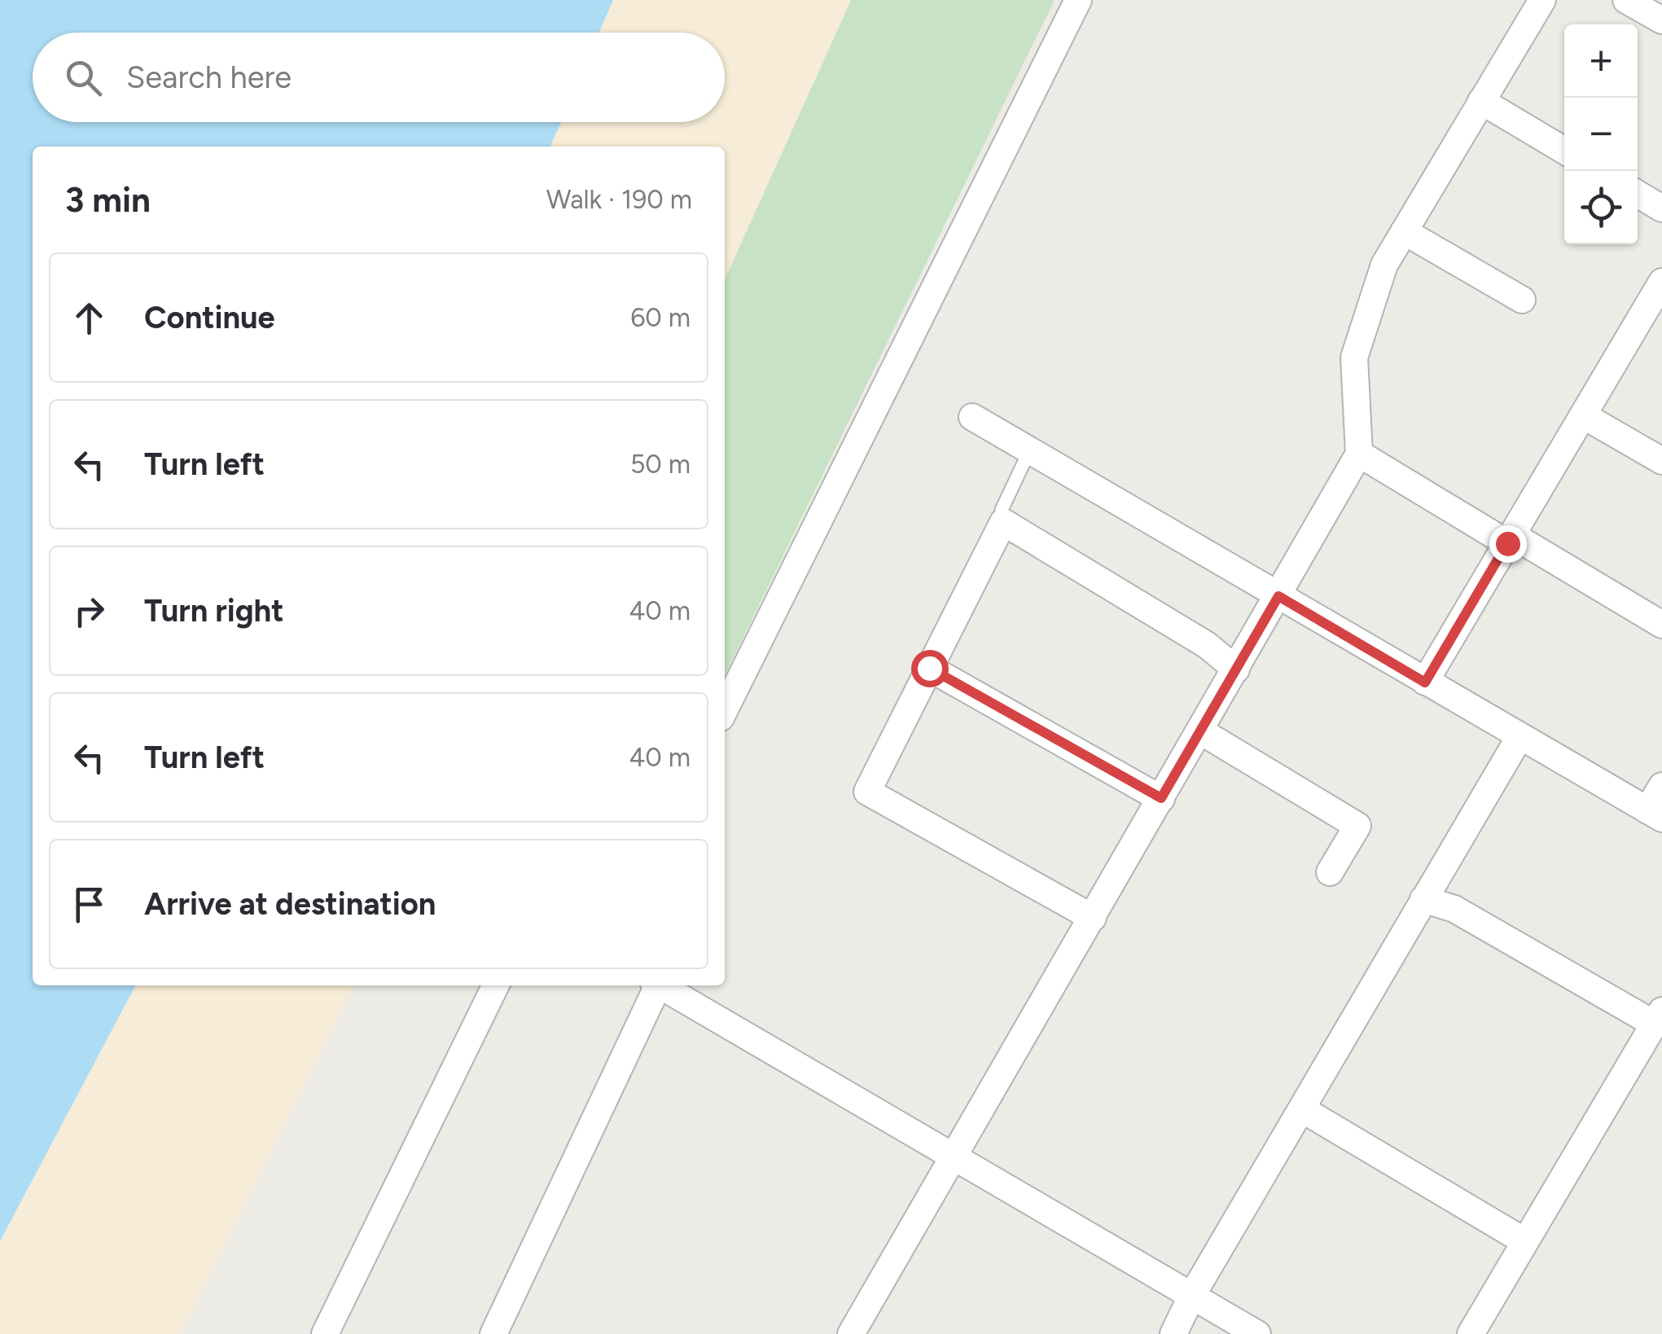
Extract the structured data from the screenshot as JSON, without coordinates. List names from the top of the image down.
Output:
{
  "page": {
    "map_buttons": ["+", "−"],
    "search": "Search here",
    "heading": ["3 min", "Walk · 190 m"],
    "list": [
      ["Continue", "60 m"],
      ["Turn left", "50 m"],
      ["Turn right", "40 m"],
      ["Turn left", "40 m"],
      "Arrive at destination"
    ]
  }
}
